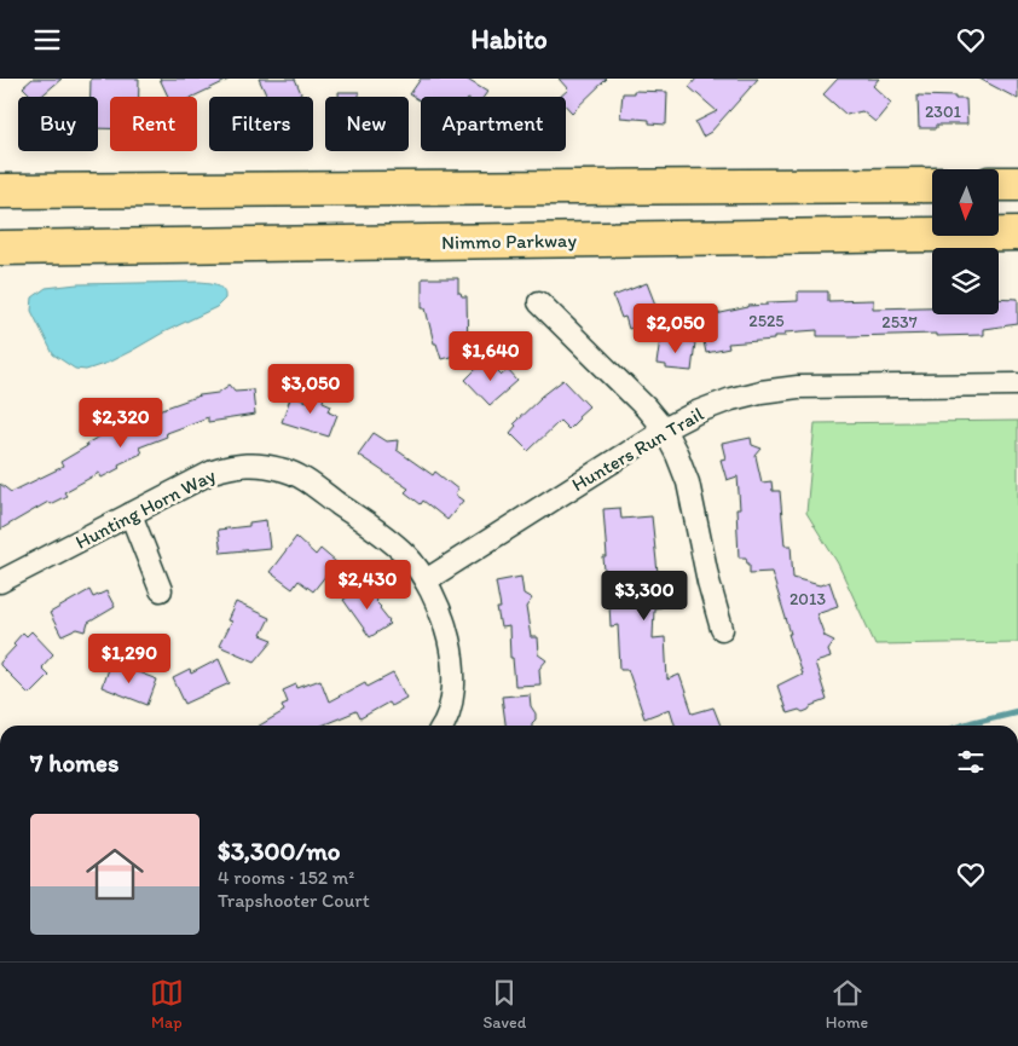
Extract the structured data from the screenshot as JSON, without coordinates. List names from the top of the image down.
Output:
{
  "streets": {
    "highway": ["Nimmo Parkway"],
    "street": ["Hunters Run Trail", "Hunting Horn Way"]
  },
  "crossings": [
    ["Hunters Run Trail", "Hunting Horn Way"]
  ],
  "house_numbers": [
    "2301",
    "2525",
    "2537",
    "2013"
  ],
  "north": "bottom",
  "page": {
    "header": "Habito",
    "chip": [
      "Buy",
      "Rent",
      "Filters",
      "New",
      "Apartment"
    ],
    "price": [
      "$2,050",
      "$1,640",
      "$3,050",
      "$2,320",
      "$2,430",
      "$3,300",
      "$1,290"
    ],
    "heading": "7 homes",
    "list": [
      {
        "name": "$3,300/mo",
        "note": "4 rooms · 152 m² · Trapshooter Court"
      }
    ],
    "tabs": ["Map", "Saved", "Home"]
  }
}
